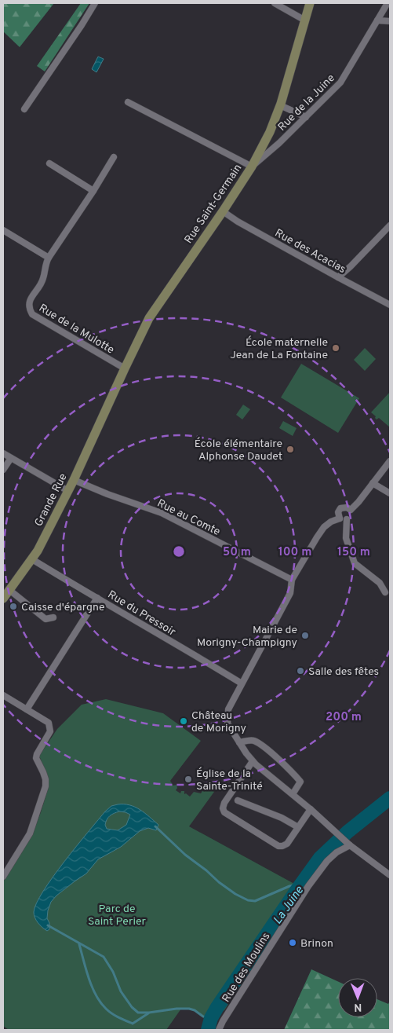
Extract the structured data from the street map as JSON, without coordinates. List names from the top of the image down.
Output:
{
  "streets": {
    "main road": ["Rue Saint-Germain", "Grande Rue"],
    "street": [
      "Rue de la Juine",
      "Rue des Acacias",
      "Rue de la Mulotte",
      "Rue au Comte",
      "Rue du Pressoir",
      "Rue des Moulins"
    ]
  },
  "crossings": [
    ["Rue de la Juine", "Rue Saint-Germain"],
    ["Rue Saint-Germain", "Rue des Acacias"],
    ["Rue Saint-Germain", "Rue de la Mulotte"],
    ["Rue Saint-Germain", "Grande Rue"],
    ["Grande Rue", "Rue au Comte"],
    ["Grande Rue", "Rue du Pressoir"]
  ],
  "water": ["La Juine"],
  "parks": ["Parc de Saint Perier"],
  "places": [
    "École maternelle Jean de La Fontaine",
    "École élémentaire Alphonse Daudet",
    "Caisse d'épargne",
    "Mairie de Morigny-Champigny",
    "Salle des fêtes",
    "Château de Morigny",
    "Église de la Sainte-Trinité",
    "Brinon"
  ],
  "north": "bottom",
  "rings": [
    "50 m",
    "100 m",
    "150 m",
    "200 m"
  ]
}
